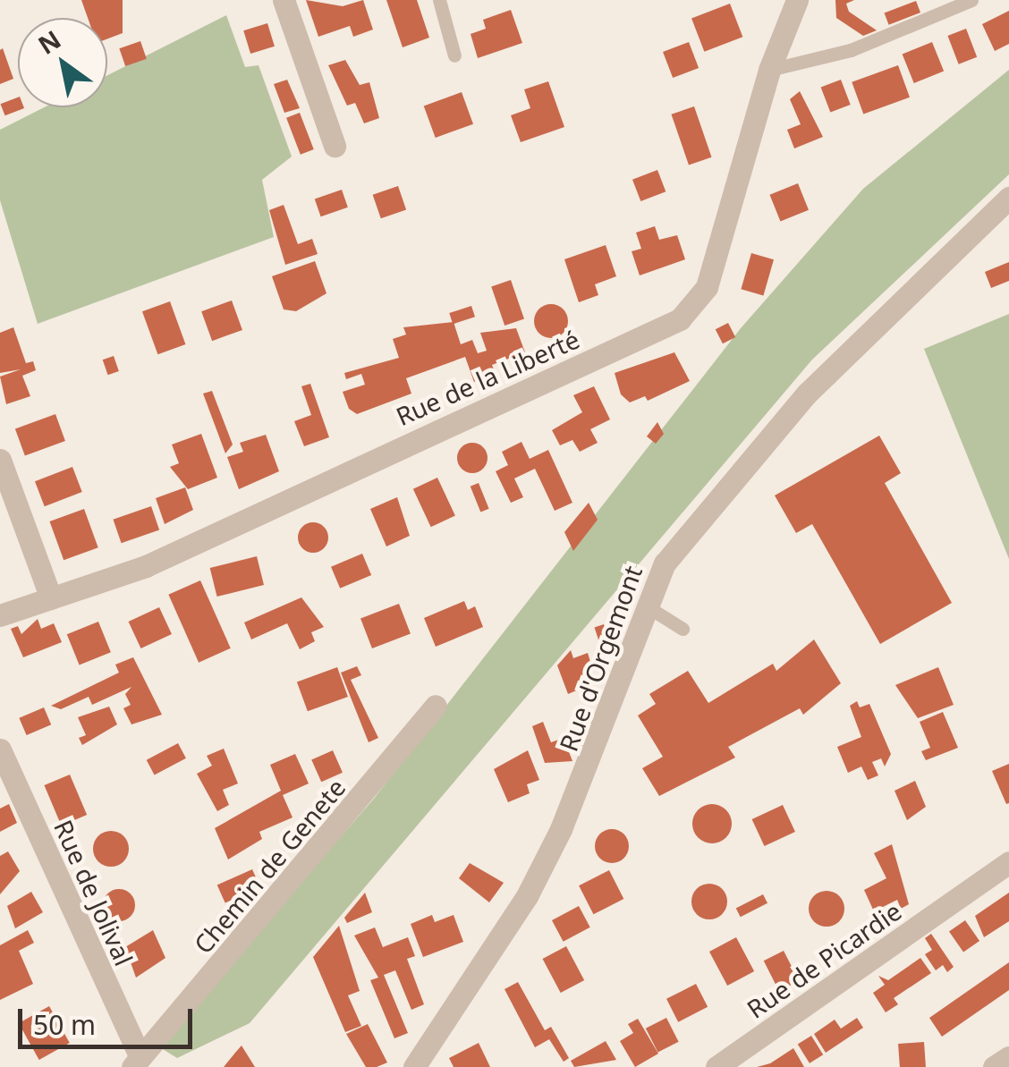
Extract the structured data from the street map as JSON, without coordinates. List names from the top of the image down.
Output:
{
  "streets": {
    "street": [
      "Rue de la Liberté",
      "Rue d'Orgemont",
      "Chemin de Genete",
      "Rue de Jolival",
      "Rue de Picardie"
    ]
  },
  "crossings": [
    ["Chemin de Genete", "Rue de Jolival"]
  ],
  "scale_bar": "50 m",
  "north": "top left"
}
